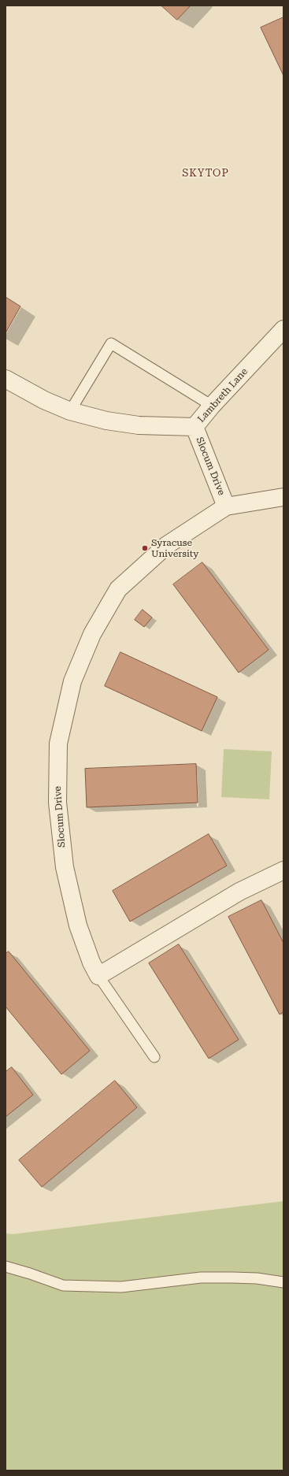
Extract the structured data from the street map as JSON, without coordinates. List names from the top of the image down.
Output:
{
  "streets": {
    "street": ["Lambreth Lane", "Slocum Drive"]
  },
  "crossings": [
    ["Lambreth Lane", "Slocum Drive"]
  ],
  "districts": ["SKYTOP"],
  "places": ["Syracuse University"]
}
